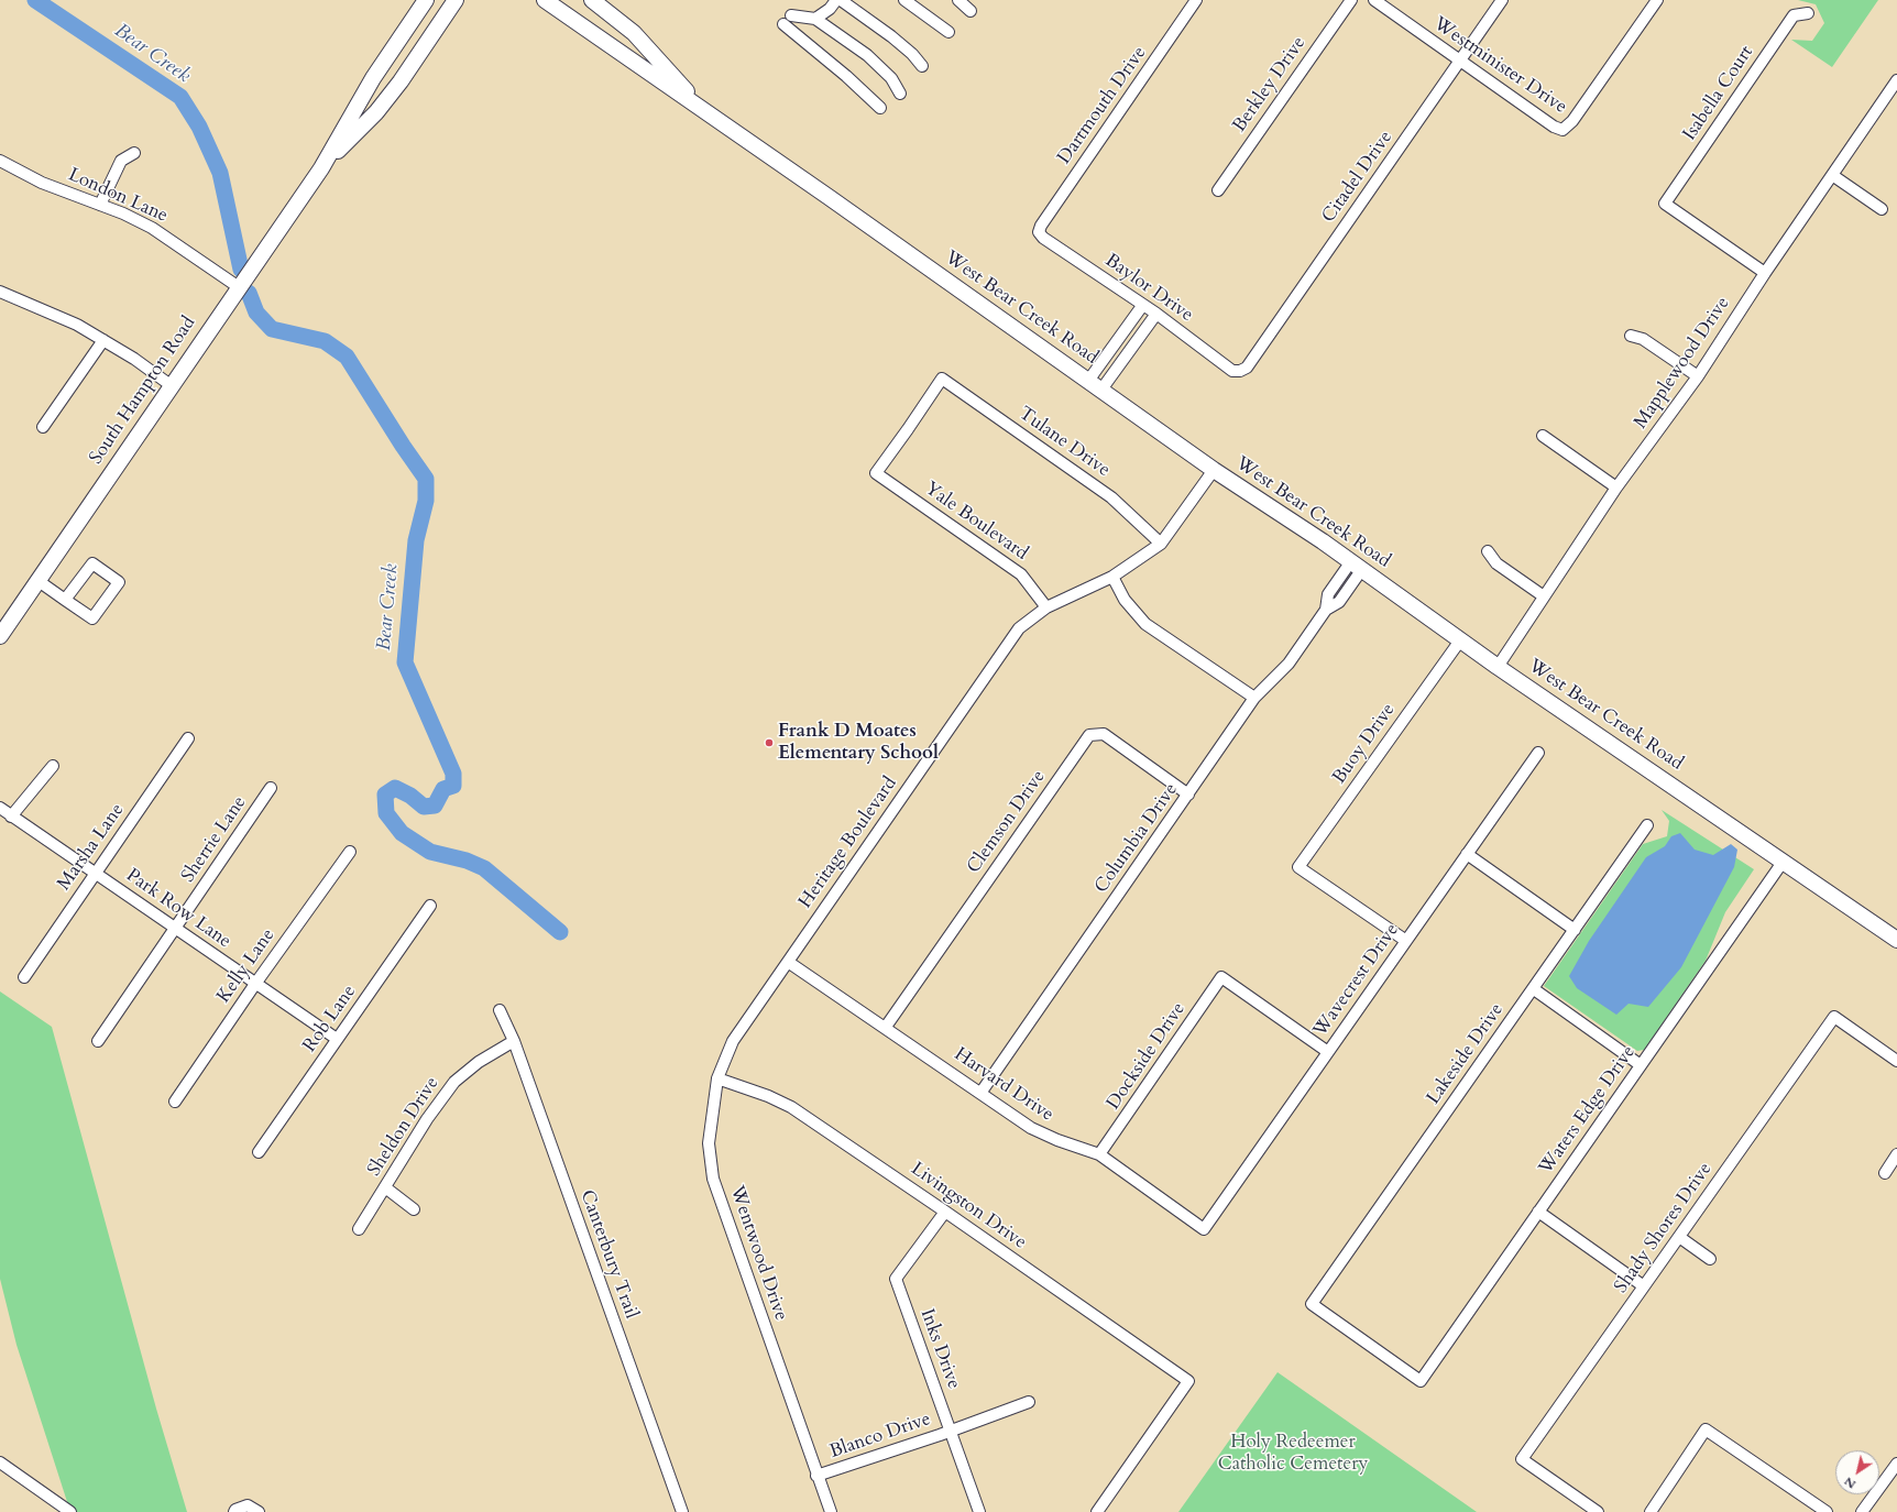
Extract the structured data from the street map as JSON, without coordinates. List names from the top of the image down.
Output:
{
  "streets": {
    "main road": ["West Bear Creek Road", "South Hampton Road"],
    "street": [
      "Westminister Drive",
      "Berkley Drive",
      "Isabella Court",
      "Dartmouth Drive",
      "Citadel Drive",
      "London Lane",
      "Baylor Drive",
      "Mapplewood Drive",
      "Tulane Drive",
      "Yale Boulevard",
      "Buoy Drive",
      "Clemson Drive",
      "Columbia Drive",
      "Sherrie Lane",
      "Heritage Boulevard",
      "Marsha Lane",
      "Park Row Lane",
      "Kelly Lane",
      "Wavecrest Drive",
      "Rob Lane",
      "Lakeside Drive",
      "Dockside Drive",
      "Harvard Drive",
      "Waters Edge Drive",
      "Sheldon Drive",
      "Livingston Drive",
      "Shady Shores Drive",
      "Wentwood Drive",
      "Canterbury Trail",
      "Inks Drive",
      "Blanco Drive"
    ]
  },
  "crossings": [
    ["Westminister Drive", "Citadel Drive"],
    ["Isabella Court", "Mapplewood Drive"],
    ["Dartmouth Drive", "Baylor Drive"],
    ["Citadel Drive", "Baylor Drive"],
    ["London Lane", "South Hampton Road"],
    ["West Bear Creek Road", "Mapplewood Drive"],
    ["West Bear Creek Road", "Buoy Drive"],
    ["West Bear Creek Road", "Columbia Drive"],
    ["West Bear Creek Road", "Heritage Boulevard"],
    ["West Bear Creek Road", "Waters Edge Drive"],
    ["Tulane Drive", "Yale Boulevard"],
    ["Tulane Drive", "Heritage Boulevard"],
    ["Yale Boulevard", "Heritage Boulevard"],
    ["Buoy Drive", "Wavecrest Drive"],
    ["Clemson Drive", "Columbia Drive"],
    ["Clemson Drive", "Harvard Drive"],
    ["Columbia Drive", "Harvard Drive"],
    ["Sherrie Lane", "Park Row Lane"],
    ["Heritage Boulevard", "Harvard Drive"],
    ["Heritage Boulevard", "Wentwood Drive"],
    ["Marsha Lane", "Park Row Lane"],
    ["Park Row Lane", "Kelly Lane"],
    ["Park Row Lane", "Rob Lane"],
    ["Wavecrest Drive", "Dockside Drive"],
    ["Wavecrest Drive", "Harvard Drive"],
    ["Lakeside Drive", "Waters Edge Drive"],
    ["Dockside Drive", "Harvard Drive"],
    ["Sheldon Drive", "Canterbury Trail"],
    ["Livingston Drive", "Wentwood Drive"],
    ["Livingston Drive", "Inks Drive"],
    ["Wentwood Drive", "Blanco Drive"],
    ["Inks Drive", "Blanco Drive"]
  ],
  "water": ["Bear Creek"],
  "parks": ["Holy Redeemer Catholic Cemetery"],
  "places": ["Frank D Moates Elementary School"],
  "north": "bottom left"
}
